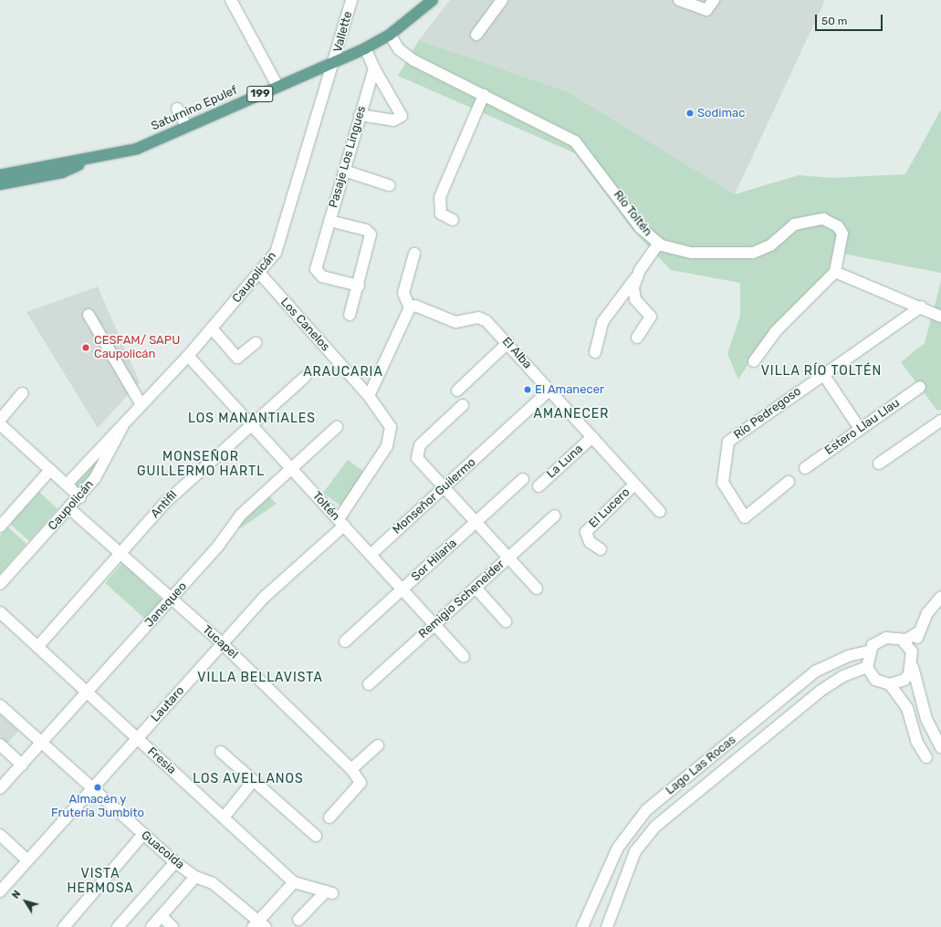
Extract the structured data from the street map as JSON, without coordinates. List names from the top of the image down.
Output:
{
  "streets": {
    "main road": ["199", "Saturnino Epulef"],
    "street": [
      "Vallette",
      "Pasaje Los Lingues",
      "Río Toltén",
      "Caupolicán",
      "Los Canelos",
      "El Alba",
      "Río Pedregoso",
      "Estero Llau Llau",
      "La Luna",
      "Monseñor Guilermo",
      "Antifil",
      "Toltén",
      "El Lucero",
      "Sor Hilaria",
      "Remigio Scheneider",
      "Janequeo",
      "Tucapel",
      "Lautaro",
      "Fresia",
      "Lago Las Rocas",
      "Guacolda"
    ]
  },
  "crossings": [
    ["Vallette", "Saturnino Epulef"],
    ["Vallette", "Caupolicán"],
    ["Saturnino Epulef", "Río Toltén"],
    ["Saturnino Epulef", "Caupolicán"],
    ["Caupolicán", "Los Canelos"],
    ["Caupolicán", "Toltén"],
    ["Caupolicán", "Tucapel"],
    ["Los Canelos", "Lautaro"],
    ["El Alba", "La Luna"],
    ["El Alba", "Monseñor Guilermo"],
    ["El Alba", "El Lucero"],
    ["Monseñor Guilermo", "Toltén"],
    ["Antifil", "Toltén"],
    ["Antifil", "Tucapel"],
    ["Antifil", "Fresia"],
    ["Toltén", "Sor Hilaria"],
    ["Toltén", "Remigio Scheneider"],
    ["Toltén", "Janequeo"],
    ["Toltén", "Lautaro"],
    ["Janequeo", "Tucapel"],
    ["Janequeo", "Fresia"],
    ["Janequeo", "Guacolda"],
    ["Tucapel", "Lautaro"],
    ["Lautaro", "Fresia"],
    ["Lautaro", "Guacolda"]
  ],
  "districts": [
    "VILLA RÍO TOLTÉN",
    "ARAUCARIA",
    "AMANECER",
    "LOS MANANTIALES",
    "MONSEÑOR GUILLERMO HARTL",
    "VILLA BELLAVISTA",
    "LOS AVELLANOS",
    "VISTA HERMOSA"
  ],
  "places": [
    "Sodimac",
    "CESFAM/ SAPU Caupolicán",
    "El Amanecer",
    "Almacén y Frutería Jumbito"
  ],
  "scale_bar": "50 m",
  "north": "top left"
}
